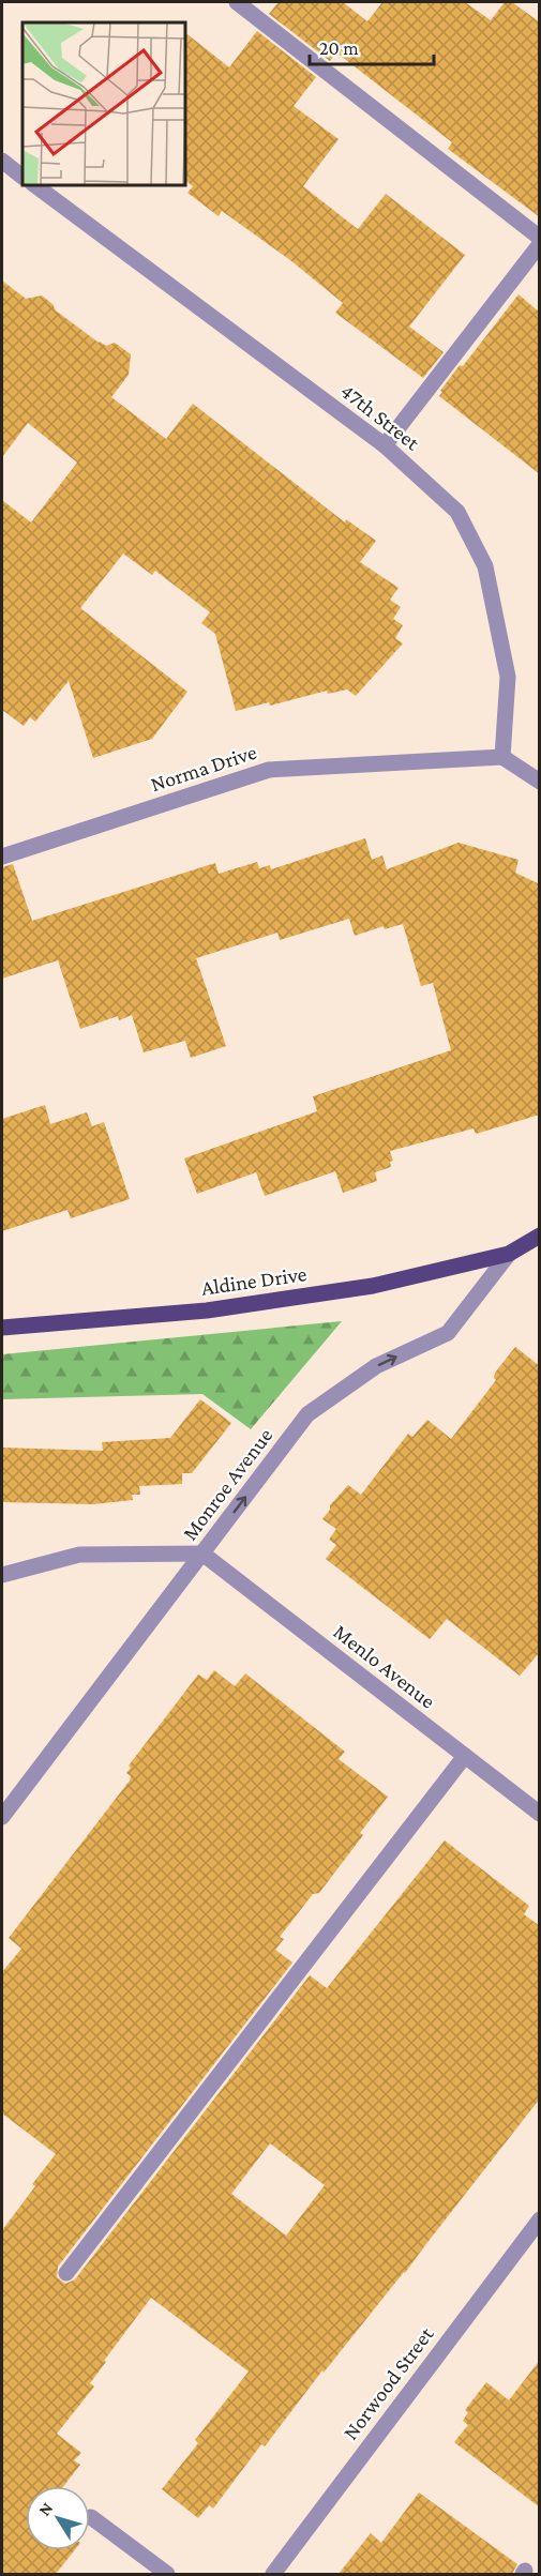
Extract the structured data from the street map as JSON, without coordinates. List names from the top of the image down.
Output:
{
  "streets": {
    "main road": ["Aldine Drive", "Monroe Avenue"],
    "street": [
      "47th Street",
      "Norma Drive",
      "Menlo Avenue",
      "Norwood Street"
    ]
  },
  "crossings": [
    ["47th Street", "Norma Drive"],
    ["Aldine Drive", "Monroe Avenue"],
    ["Monroe Avenue", "Menlo Avenue"]
  ],
  "one_way": ["Monroe Avenue"],
  "scale_bar": "20 m",
  "north": "top left"
}
